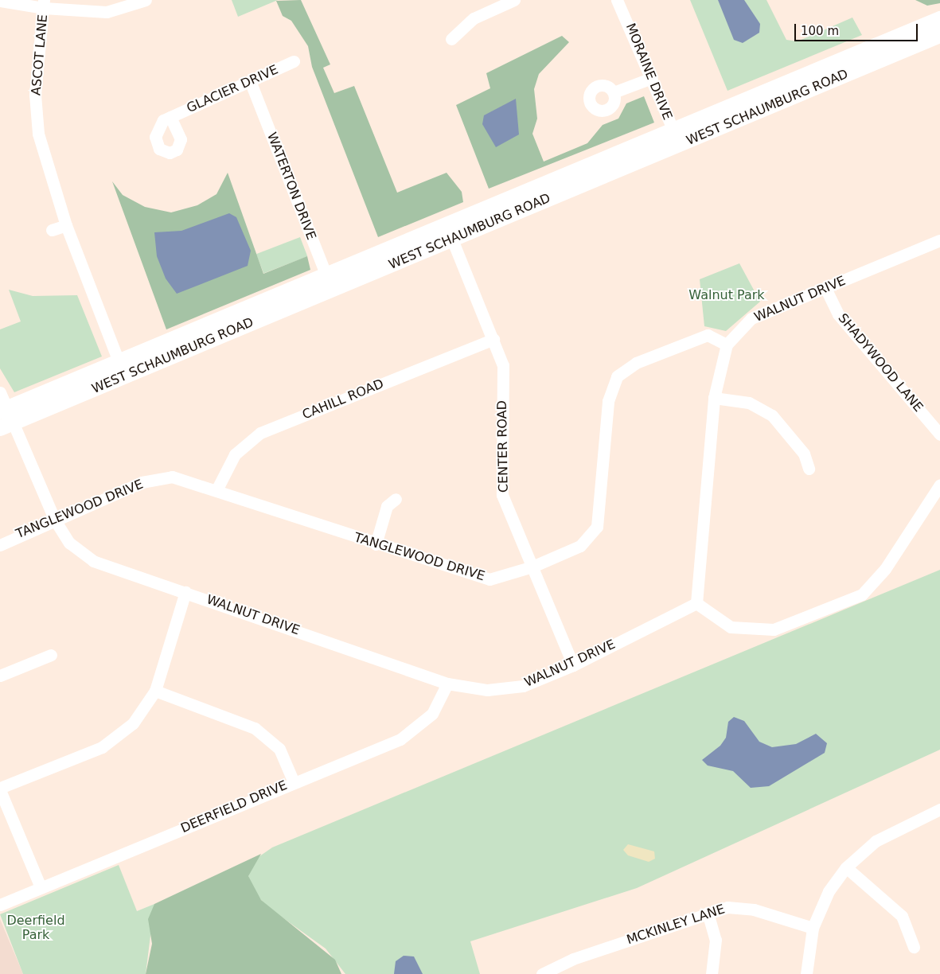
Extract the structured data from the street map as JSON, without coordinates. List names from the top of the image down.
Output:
{
  "streets": {
    "main road": ["WEST SCHAUMBURG ROAD"],
    "street": [
      "ASCOT LANE",
      "MORAINE DRIVE",
      "GLACIER DRIVE",
      "WATERTON DRIVE",
      "WALNUT DRIVE",
      "SHADYWOOD LANE",
      "CAHILL ROAD",
      "CENTER ROAD",
      "TANGLEWOOD DRIVE",
      "DEERFIELD DRIVE",
      "MCKINLEY LANE"
    ]
  },
  "crossings": [
    ["ASCOT LANE", "WEST SCHAUMBURG ROAD"],
    ["MORAINE DRIVE", "WEST SCHAUMBURG ROAD"],
    ["GLACIER DRIVE", "WATERTON DRIVE"],
    ["WEST SCHAUMBURG ROAD", "WATERTON DRIVE"],
    ["WEST SCHAUMBURG ROAD", "WALNUT DRIVE"],
    ["WEST SCHAUMBURG ROAD", "CENTER ROAD"],
    ["WALNUT DRIVE", "SHADYWOOD LANE"],
    ["WALNUT DRIVE", "CENTER ROAD"],
    ["WALNUT DRIVE", "TANGLEWOOD DRIVE"],
    ["WALNUT DRIVE", "DEERFIELD DRIVE"],
    ["CAHILL ROAD", "CENTER ROAD"],
    ["CAHILL ROAD", "TANGLEWOOD DRIVE"],
    ["CENTER ROAD", "TANGLEWOOD DRIVE"]
  ],
  "parks": ["Walnut Park", "Deerfield Park"],
  "scale_bar": "100 m"
}
